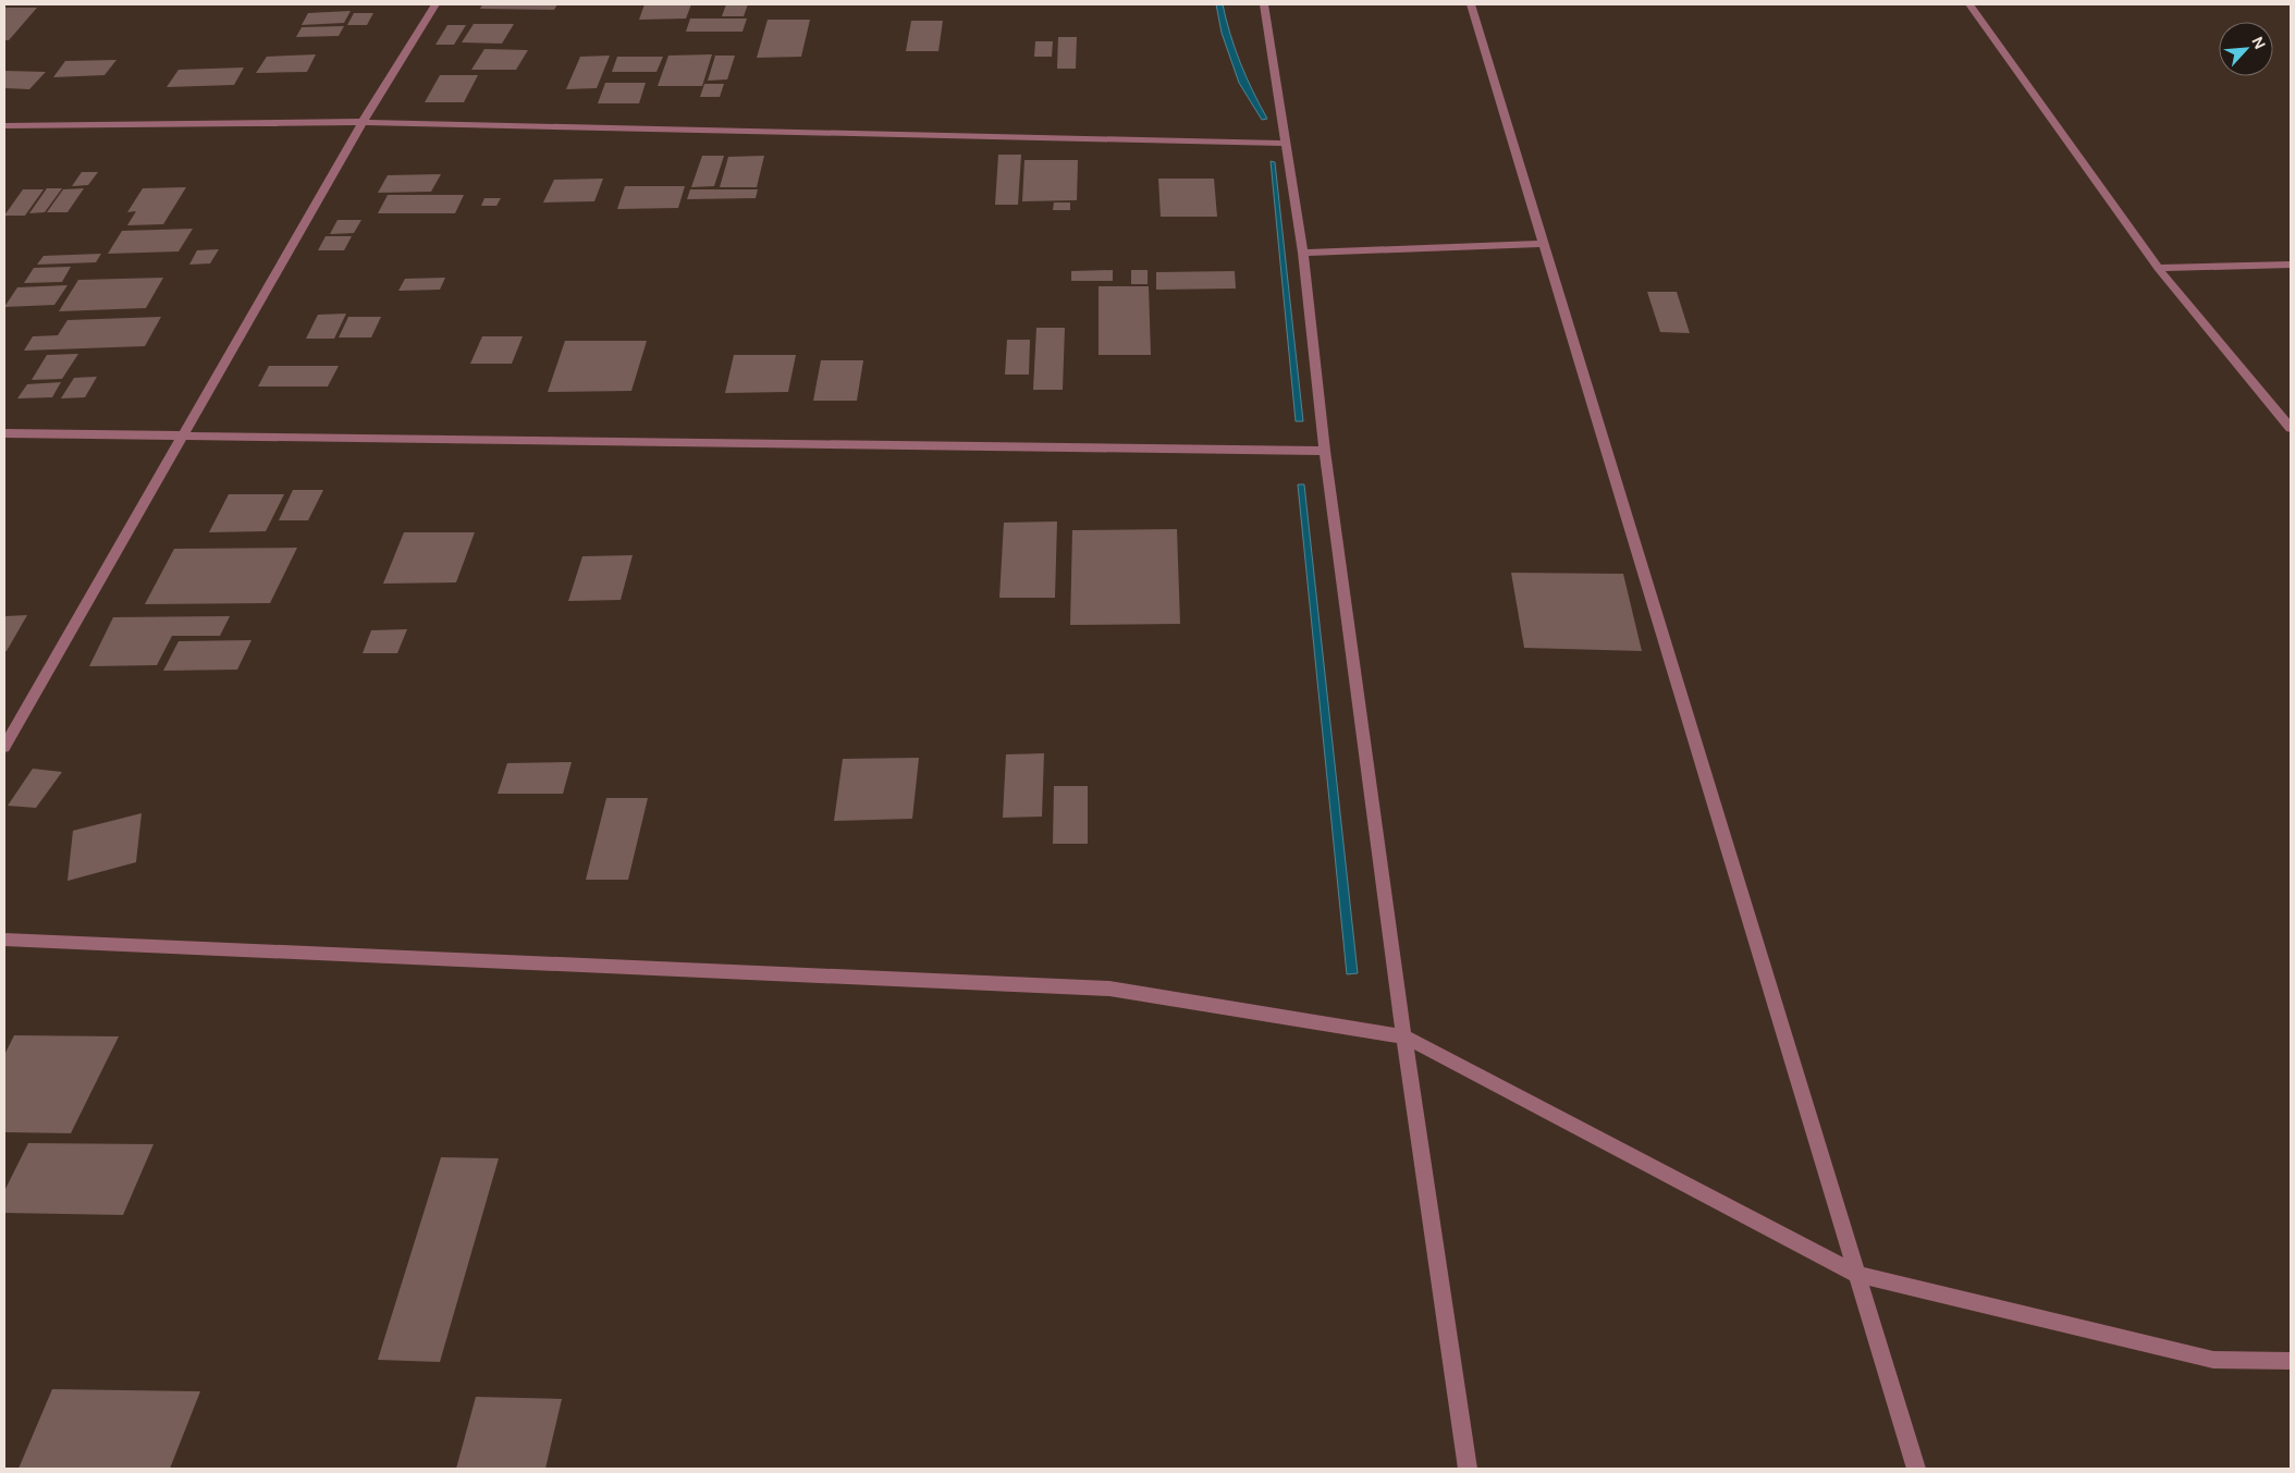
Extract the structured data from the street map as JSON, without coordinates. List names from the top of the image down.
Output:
{
  "north": "top right"
}
